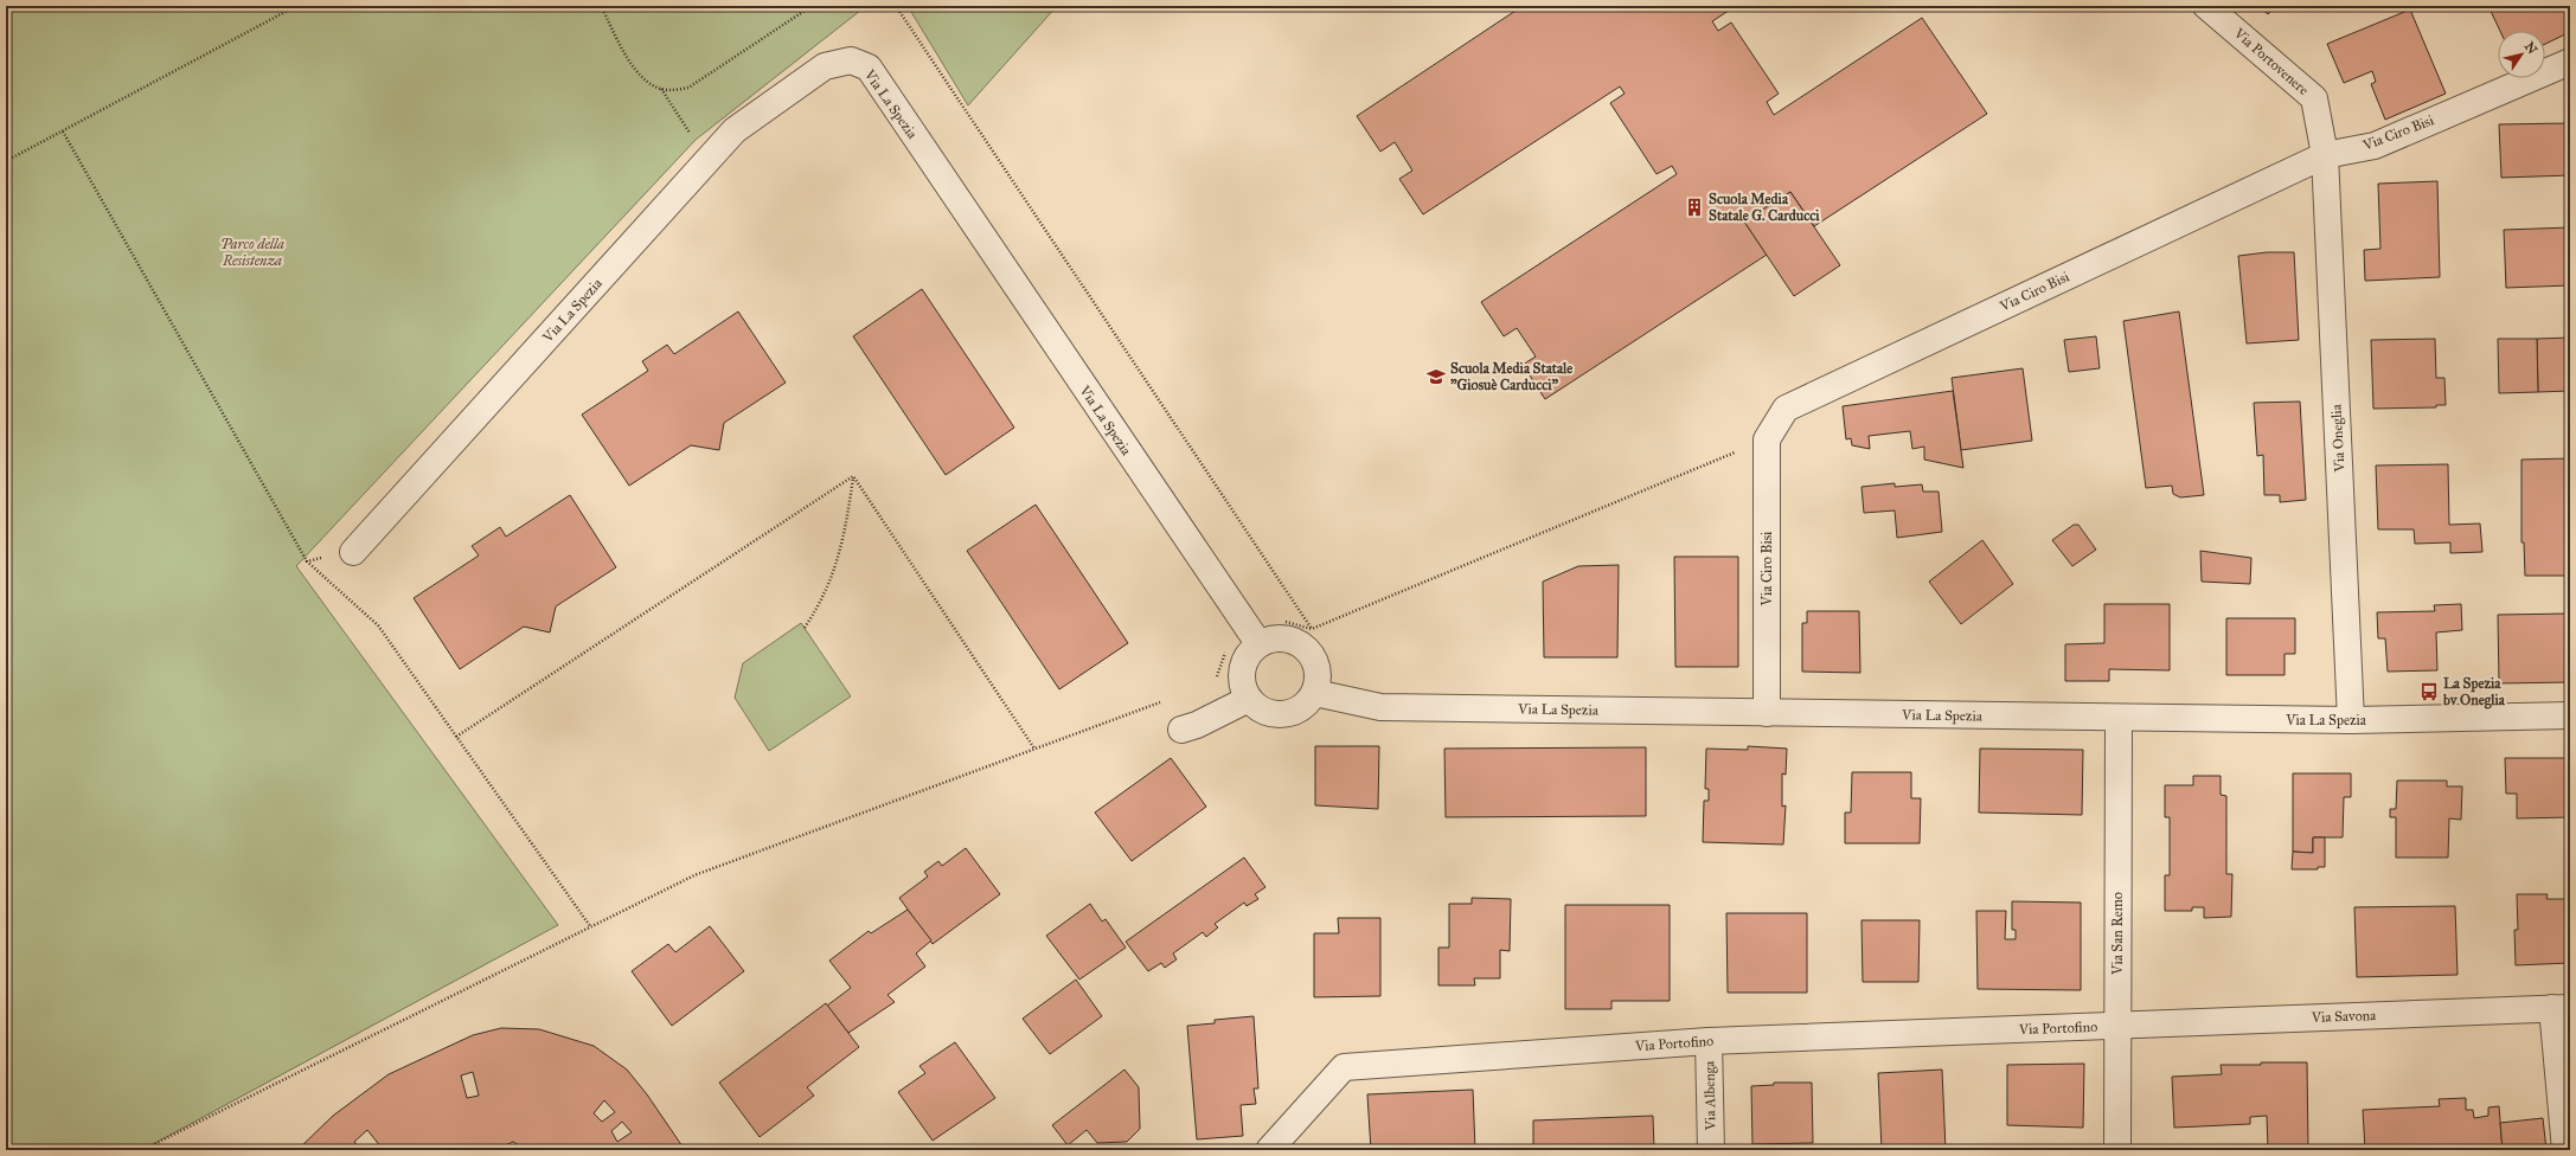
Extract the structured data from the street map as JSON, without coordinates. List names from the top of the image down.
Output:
{
  "streets": {
    "street": [
      "Via Portovenere",
      "Via La Spezia",
      "Via Ciro Bisi",
      "Via Oneglia",
      "Via San Remo",
      "Via Savona",
      "Via Portofino",
      "Via Albenga"
    ]
  },
  "crossings": [
    ["Via Portovenere", "Via Ciro Bisi"],
    ["Via Portovenere", "Via Oneglia"],
    ["Via La Spezia", "Via Ciro Bisi"],
    ["Via La Spezia", "Via Oneglia"],
    ["Via La Spezia", "Via San Remo"],
    ["Via Ciro Bisi", "Via Oneglia"],
    ["Via San Remo", "Via Savona"],
    ["Via San Remo", "Via Portofino"],
    ["Via Savona", "Via Portofino"],
    ["Via Portofino", "Via Albenga"]
  ],
  "parks": ["Parco della Resistenza"],
  "places": {
    "building": ["Scuola Media Statale G. Carducci"],
    "school or university": ["Scuola Media Statale \"Giosuè Carducci\""],
    "bus stop": ["La Spezia bv Oneglia"]
  },
  "north": "top right"
}
